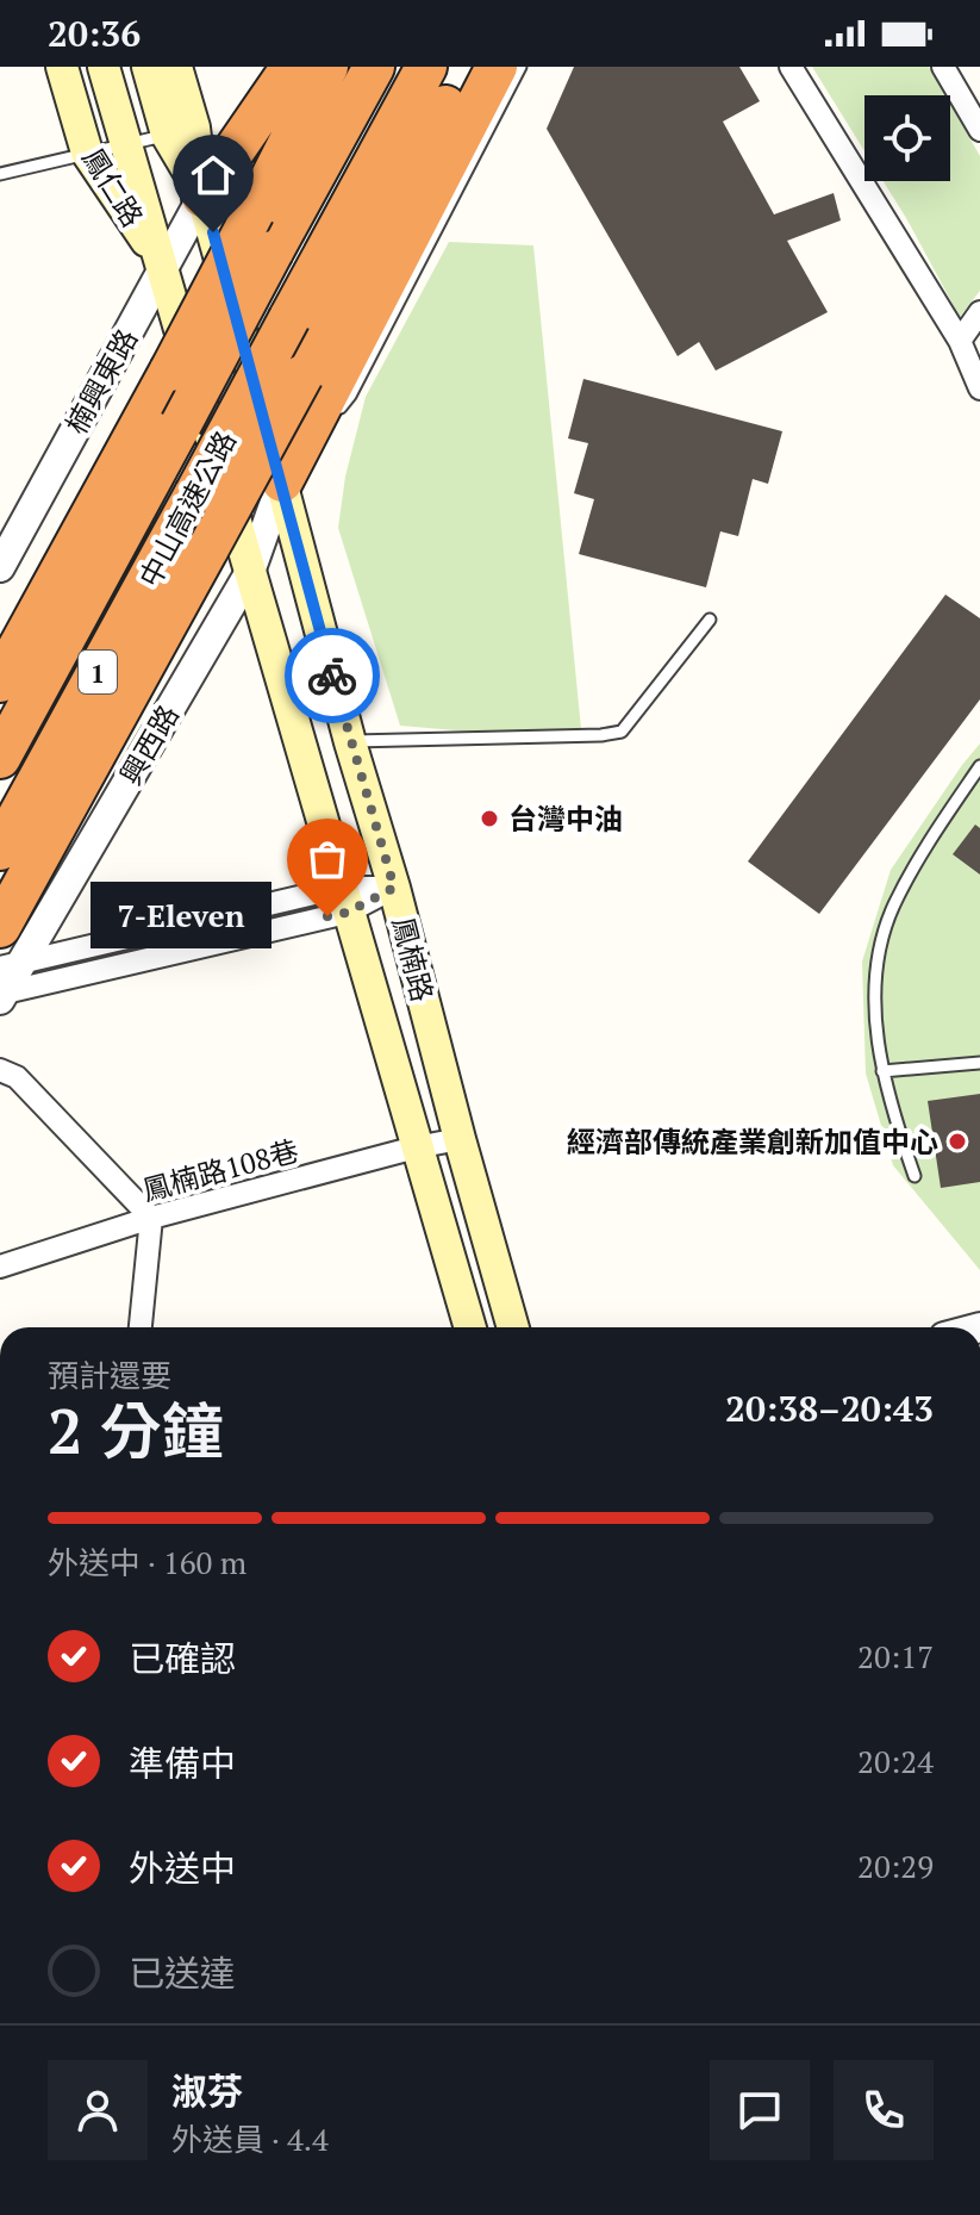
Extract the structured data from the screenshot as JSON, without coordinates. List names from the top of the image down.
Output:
{
  "streets": {
    "highway": ["中山高速公路", "1"],
    "main road": ["鳳仁路", "鳳楠路"],
    "street": ["楠興東路", "興西路", "鳳楠路108巷"]
  },
  "crossings": [
    ["鳳仁路", "楠興東路"],
    ["鳳仁路", "鳳楠路"],
    ["楠興東路", "鳳楠路"],
    ["興西路", "鳳楠路"],
    ["鳳楠路", "鳳楠路108巷"]
  ],
  "places": ["台灣中油", "7-Eleven", "經濟部傳統產業創新加值中心"],
  "page": {
    "status": "20:36",
    "bubble": "7-Eleven",
    "heading": ["2 分鐘", "預計還要", "20:38–20:43"],
    "panel": ["淑芬", "外送員 · 4.4"],
    "bar": "外送中 · 160 m",
    "list": [
      ["已確認", "20:17"],
      ["準備中", "20:24"],
      ["外送中", "20:29"],
      "已送達"
    ]
  }
}
